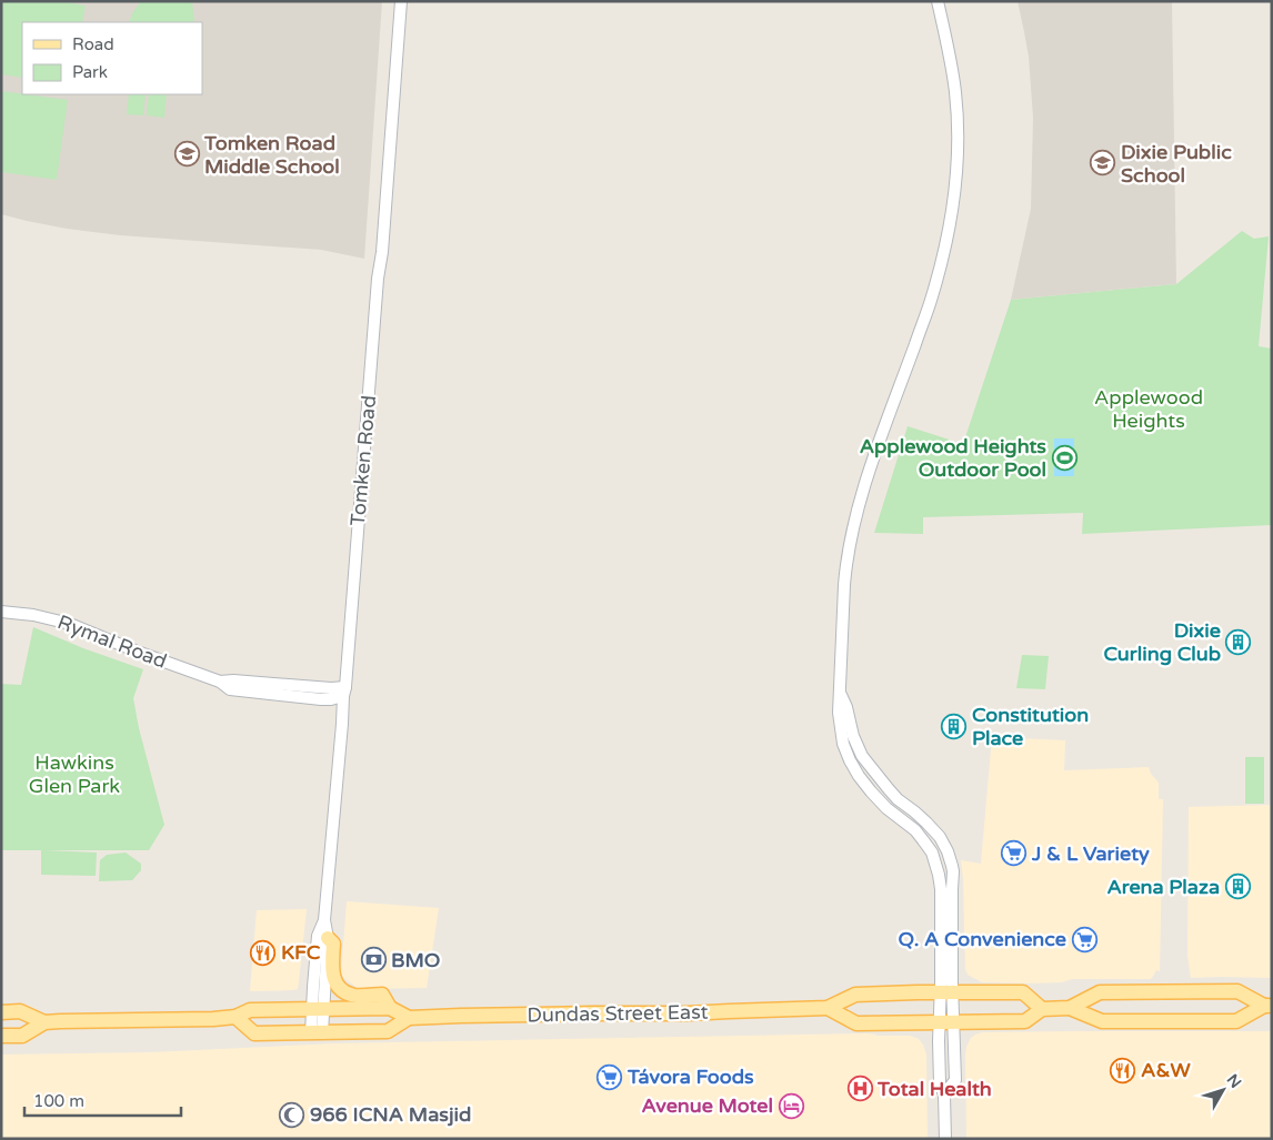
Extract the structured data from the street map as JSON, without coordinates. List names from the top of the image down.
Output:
{
  "streets": {
    "main road": ["Dundas Street East"],
    "street": ["Tomken Road", "Rymal Road"]
  },
  "crossings": [
    ["Tomken Road", "Rymal Road"],
    ["Tomken Road", "Dundas Street East"]
  ],
  "parks": ["Applewood Heights", "Hawkins Glen Park"],
  "places": {
    "school or university": ["Tomken Road Middle School", "Dixie Public School"],
    "sports": ["Applewood Heights Outdoor Pool"],
    "building": ["Dixie Curling Club", "Constitution Place", "Arena Plaza"],
    "supermarket": ["J & L Variety", "Q. A Convenience", "Távora Foods"],
    "restaurant": ["KFC", "A&W"],
    "bank": ["BMO"],
    "hospital": ["Total Health"],
    "hotel": ["Avenue Motel"],
    "mosque": ["966 ICNA Masjid"]
  },
  "legend": ["Road", "Park"],
  "scale_bar": "100 m",
  "north": "top right"
}
